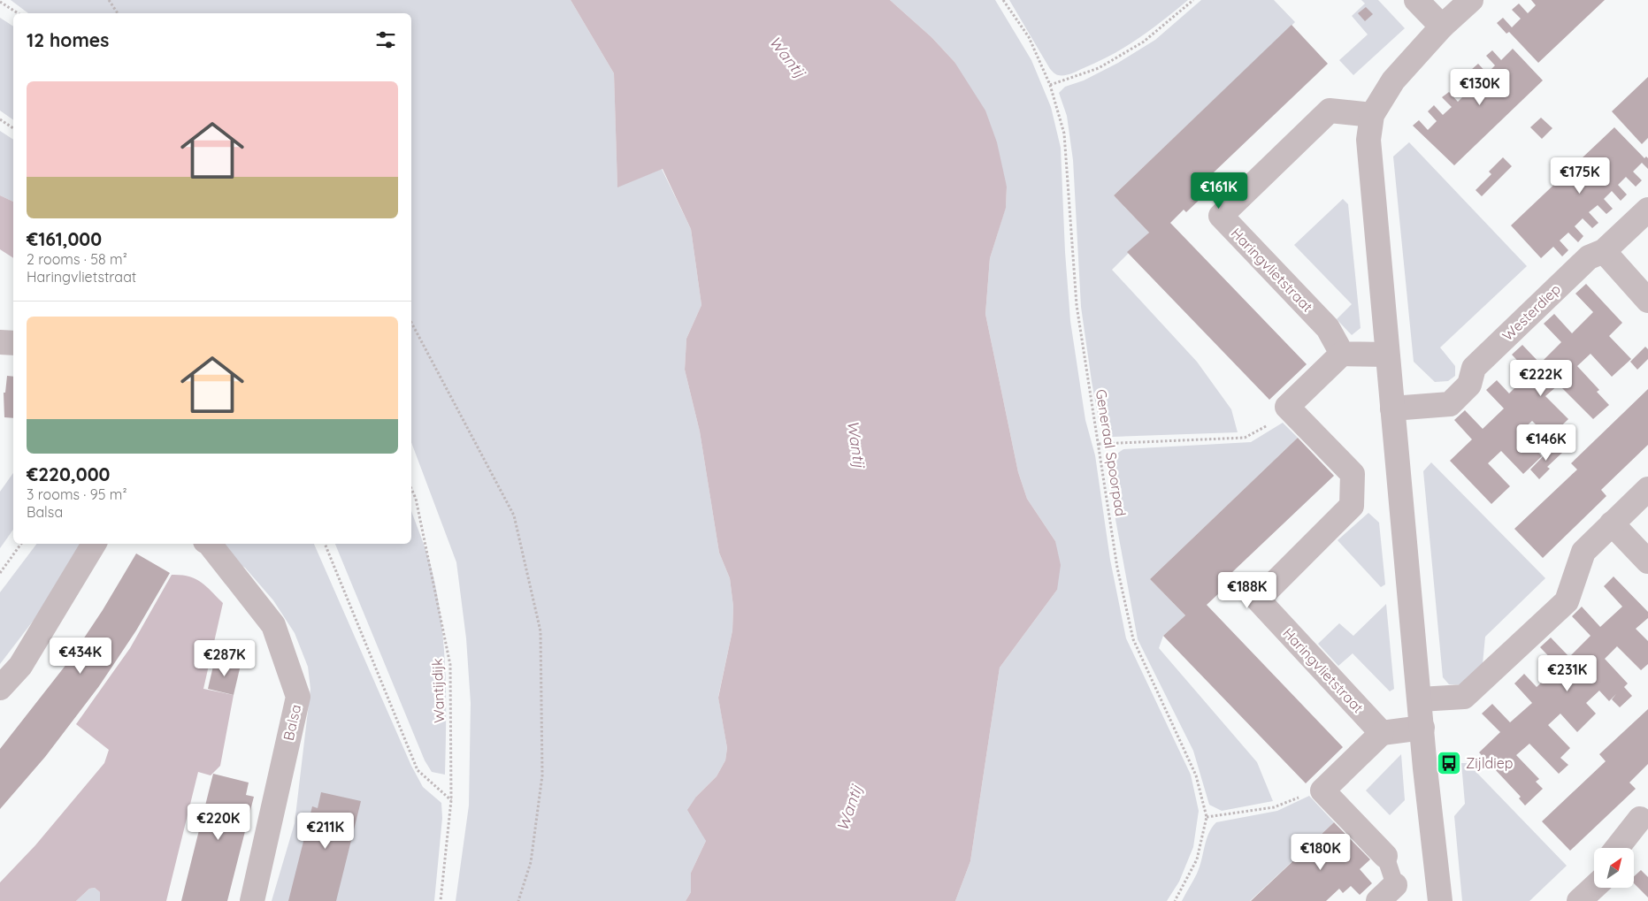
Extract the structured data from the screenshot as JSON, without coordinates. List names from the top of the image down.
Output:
{
  "streets": {
    "street": ["Haringvlietstraat", "Westerdiep", "Balsa"],
    "path": ["Generaal Spoorpad", "Wantijdijk"]
  },
  "water": ["Wantij"],
  "places": {
    "bus stop": ["Zijldiep"]
  },
  "north": "top right",
  "page": {
    "heading": "12 homes",
    "list": [
      {
        "name": "€161,000",
        "note": "2 rooms · 58 m² · Haringvlietstraat"
      },
      {
        "name": "€220,000",
        "note": "3 rooms · 95 m² · Balsa"
      }
    ],
    "price": [
      "€130K",
      "€175K",
      "€161K",
      "€222K",
      "€146K",
      "€188K",
      "€434K",
      "€287K",
      "€231K",
      "€220K",
      "€211K",
      "€180K"
    ]
  }
}
